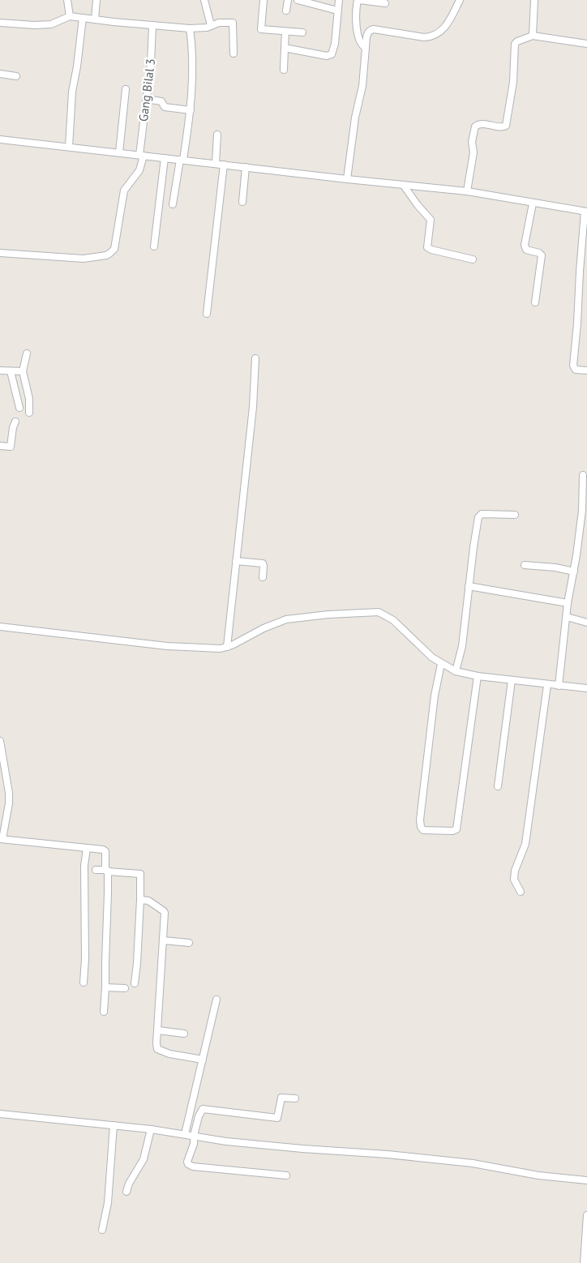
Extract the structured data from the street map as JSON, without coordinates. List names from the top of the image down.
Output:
{
  "streets": {
    "street": ["Gang Bilal 3"]
  }
}
